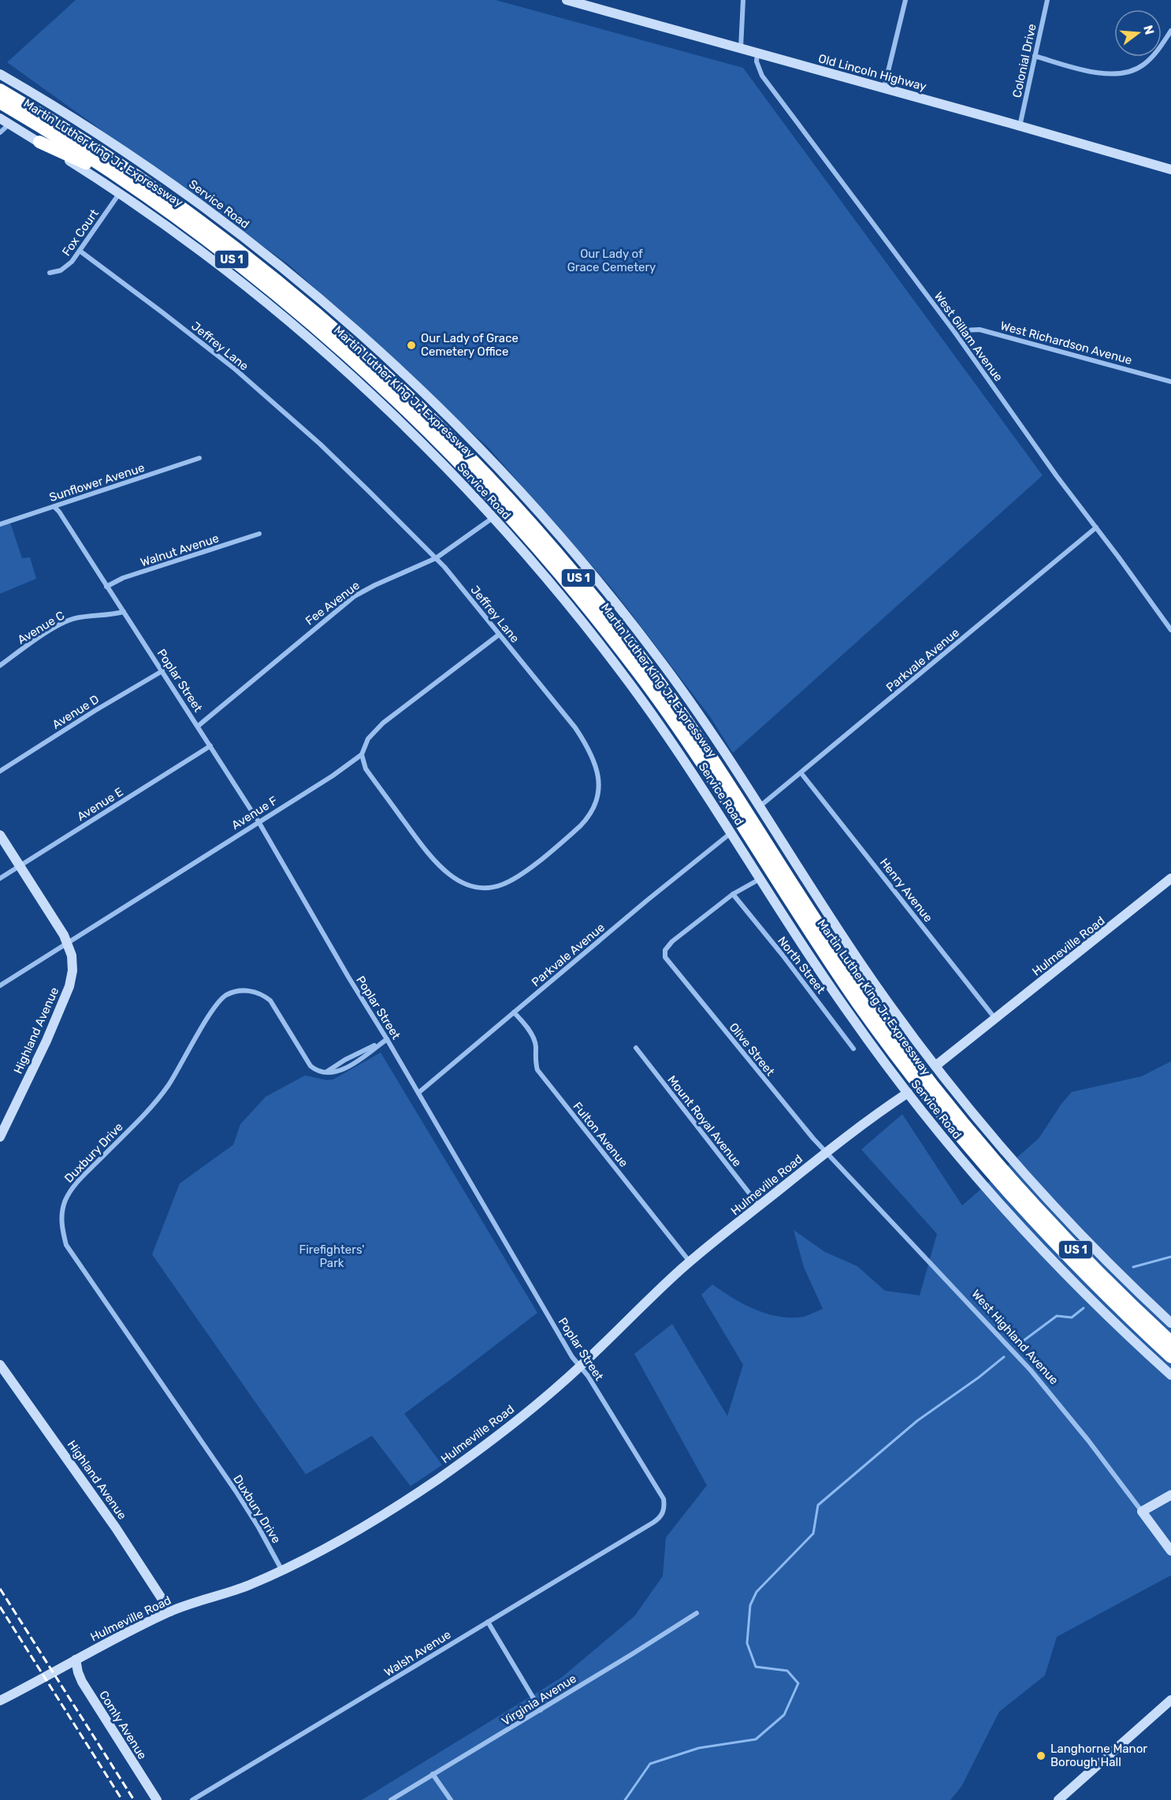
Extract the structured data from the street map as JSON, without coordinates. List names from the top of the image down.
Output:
{
  "streets": {
    "highway": ["Martin Luther King Jr. Expressway", "US 1"],
    "street": [
      "Colonial Drive",
      "Old Lincoln Highway",
      "Service Road",
      "Fox Court",
      "West Gillam Avenue",
      "West Richardson Avenue",
      "Jeffrey Lane",
      "Sunflower Avenue",
      "Walnut Avenue",
      "Fee Avenue",
      "Avenue C",
      "Parkvale Avenue",
      "Poplar Street",
      "Avenue D",
      "Avenue E",
      "Avenue F",
      "Henry Avenue",
      "Hulmeville Road",
      "North Street",
      "Highland Avenue",
      "Olive Street",
      "Mount Royal Avenue",
      "Fulton Avenue",
      "Duxbury Drive",
      "West Highland Avenue",
      "Walsh Avenue",
      "Virginia Avenue",
      "Comly Avenue"
    ]
  },
  "crossings": [
    ["Colonial Drive", "Old Lincoln Highway"],
    ["Old Lincoln Highway", "West Gillam Avenue"],
    ["Service Road", "Fox Court"],
    ["Service Road", "Fee Avenue"],
    ["Service Road", "Parkvale Avenue"],
    ["Service Road", "Hulmeville Road"],
    ["Fox Court", "Jeffrey Lane"],
    ["West Gillam Avenue", "West Richardson Avenue"],
    ["West Gillam Avenue", "Parkvale Avenue"],
    ["Jeffrey Lane", "Fee Avenue"],
    ["Jeffrey Lane", "Avenue F"],
    ["Sunflower Avenue", "Poplar Street"],
    ["Walnut Avenue", "Poplar Street"],
    ["Fee Avenue", "Poplar Street"],
    ["Avenue C", "Poplar Street"],
    ["Parkvale Avenue", "Poplar Street"],
    ["Parkvale Avenue", "Henry Avenue"],
    ["Parkvale Avenue", "Fulton Avenue"],
    ["Poplar Street", "Avenue D"],
    ["Poplar Street", "Avenue E"],
    ["Poplar Street", "Avenue F"],
    ["Poplar Street", "Hulmeville Road"],
    ["Poplar Street", "Duxbury Drive"],
    ["Poplar Street", "Walsh Avenue"],
    ["Avenue E", "Highland Avenue"],
    ["Avenue F", "Highland Avenue"],
    ["Henry Avenue", "Hulmeville Road"],
    ["Hulmeville Road", "Highland Avenue"],
    ["Hulmeville Road", "Olive Street"],
    ["Hulmeville Road", "Mount Royal Avenue"],
    ["Hulmeville Road", "Fulton Avenue"],
    ["Hulmeville Road", "Duxbury Drive"],
    ["Hulmeville Road", "West Highland Avenue"],
    ["Hulmeville Road", "Comly Avenue"],
    ["North Street", "Olive Street"],
    ["Olive Street", "West Highland Avenue"]
  ],
  "parks": ["Our Lady of Grace Cemetery", "Firefighters' Park"],
  "places": ["Our Lady of Grace Cemetery Office", "Langhorne Manor Borough Hall"],
  "north": "right"
}
